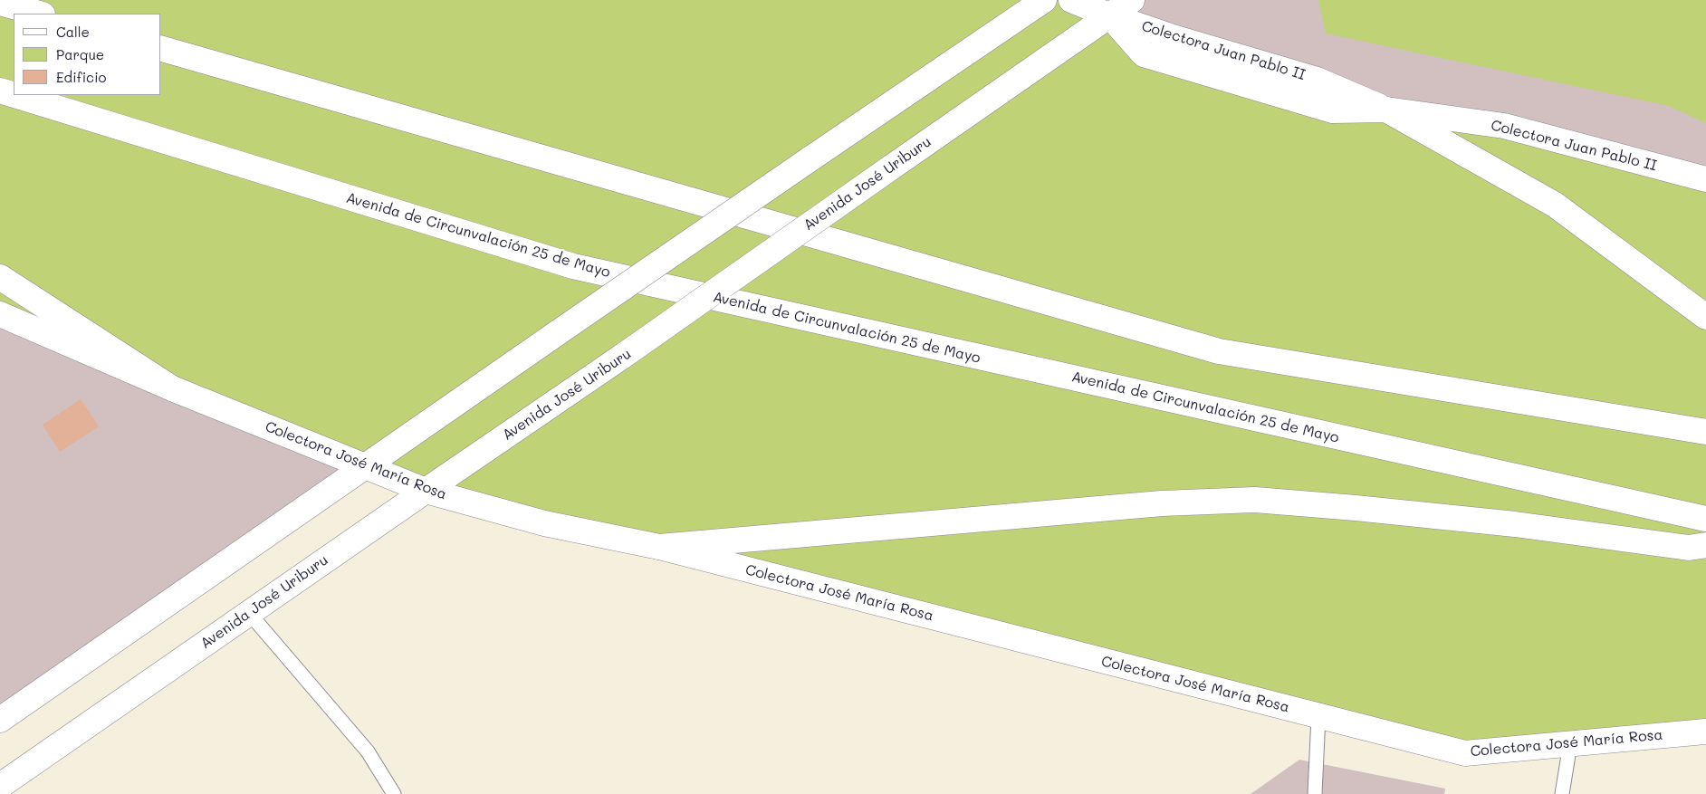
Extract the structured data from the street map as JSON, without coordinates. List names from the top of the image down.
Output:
{
  "streets": {
    "main road": [
      "Colectora Juan Pablo II",
      "Avenida José Uriburu",
      "Avenida de Circunvalación 25 de Mayo",
      "Colectora José María Rosa"
    ]
  },
  "crossings": [
    ["Colectora Juan Pablo II", "Avenida José Uriburu"],
    ["Avenida José Uriburu", "Colectora José María Rosa"]
  ],
  "legend": ["Calle", "Parque", "Edificio"]
}
